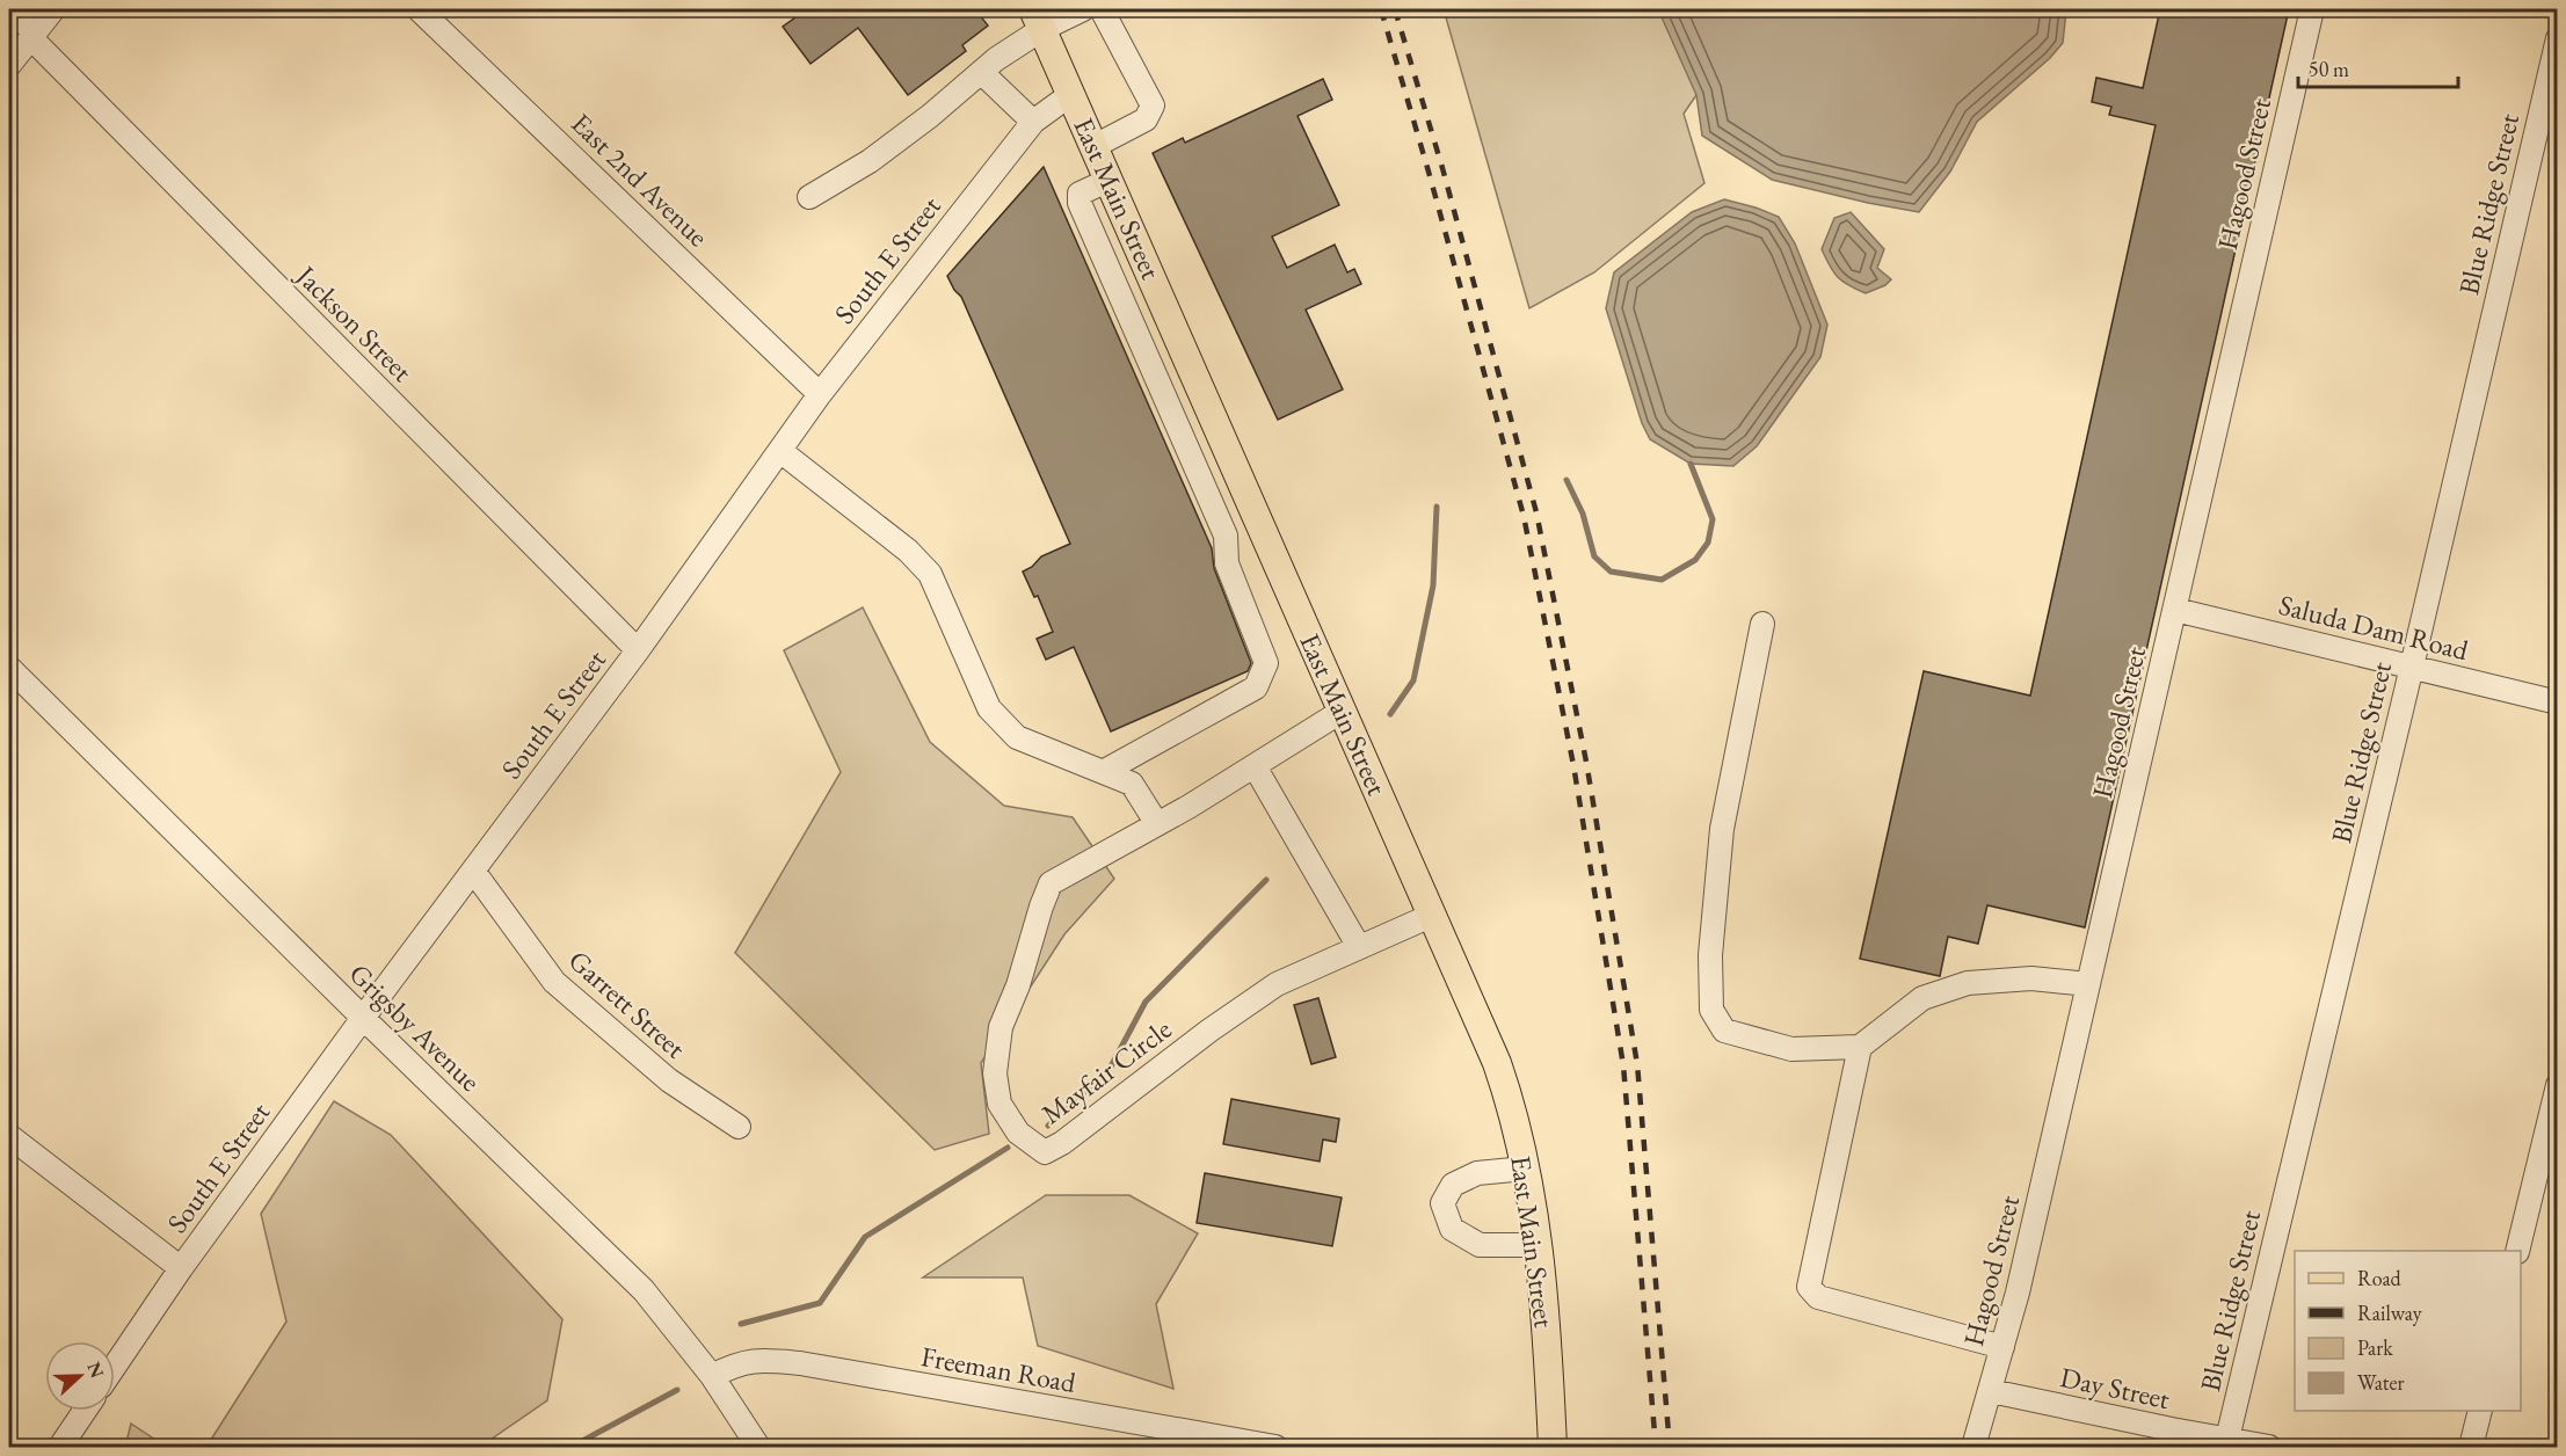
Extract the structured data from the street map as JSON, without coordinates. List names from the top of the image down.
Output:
{
  "streets": {
    "main road": ["East Main Street"],
    "street": [
      "Hagood Street",
      "East 2nd Avenue",
      "Blue Ridge Street",
      "South E Street",
      "Jackson Street",
      "Saluda Dam Road",
      "Garrett Street",
      "Grigsby Avenue",
      "Mayfair Circle",
      "Freeman Road",
      "Day Street"
    ]
  },
  "crossings": [
    ["Hagood Street", "Saluda Dam Road"],
    ["Hagood Street", "Day Street"],
    ["East 2nd Avenue", "South E Street"],
    ["East Main Street", "South E Street"],
    ["East Main Street", "Mayfair Circle"],
    ["Blue Ridge Street", "Saluda Dam Road"],
    ["Blue Ridge Street", "Day Street"],
    ["South E Street", "Jackson Street"],
    ["South E Street", "Garrett Street"],
    ["South E Street", "Grigsby Avenue"],
    ["Grigsby Avenue", "Freeman Road"]
  ],
  "legend": [
    "Road",
    "Railway",
    "Park",
    "Water"
  ],
  "scale_bar": "50 m",
  "north": "right"
}
